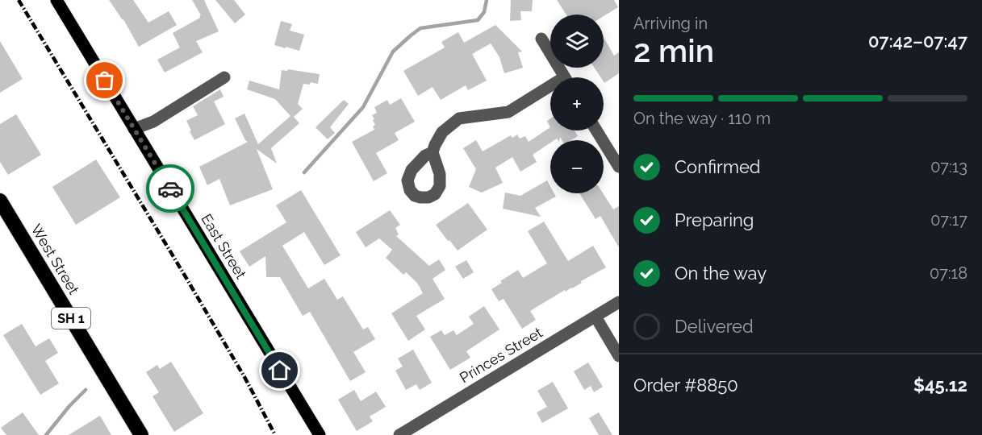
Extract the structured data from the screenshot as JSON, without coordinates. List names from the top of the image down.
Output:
{
  "streets": {
    "highway": ["West Street", "SH 1"],
    "main road": ["East Street"],
    "street": ["Princes Street"]
  },
  "page": {
    "heading": ["2 min", "Arriving in", "07:42–07:47"],
    "panel": ["Order #8850", "$45.12"],
    "map_buttons": ["+", "−"],
    "bar": "On the way · 110 m",
    "list": [
      ["Confirmed", "07:13"],
      ["Preparing", "07:17"],
      ["On the way", "07:18"],
      "Delivered"
    ]
  }
}
